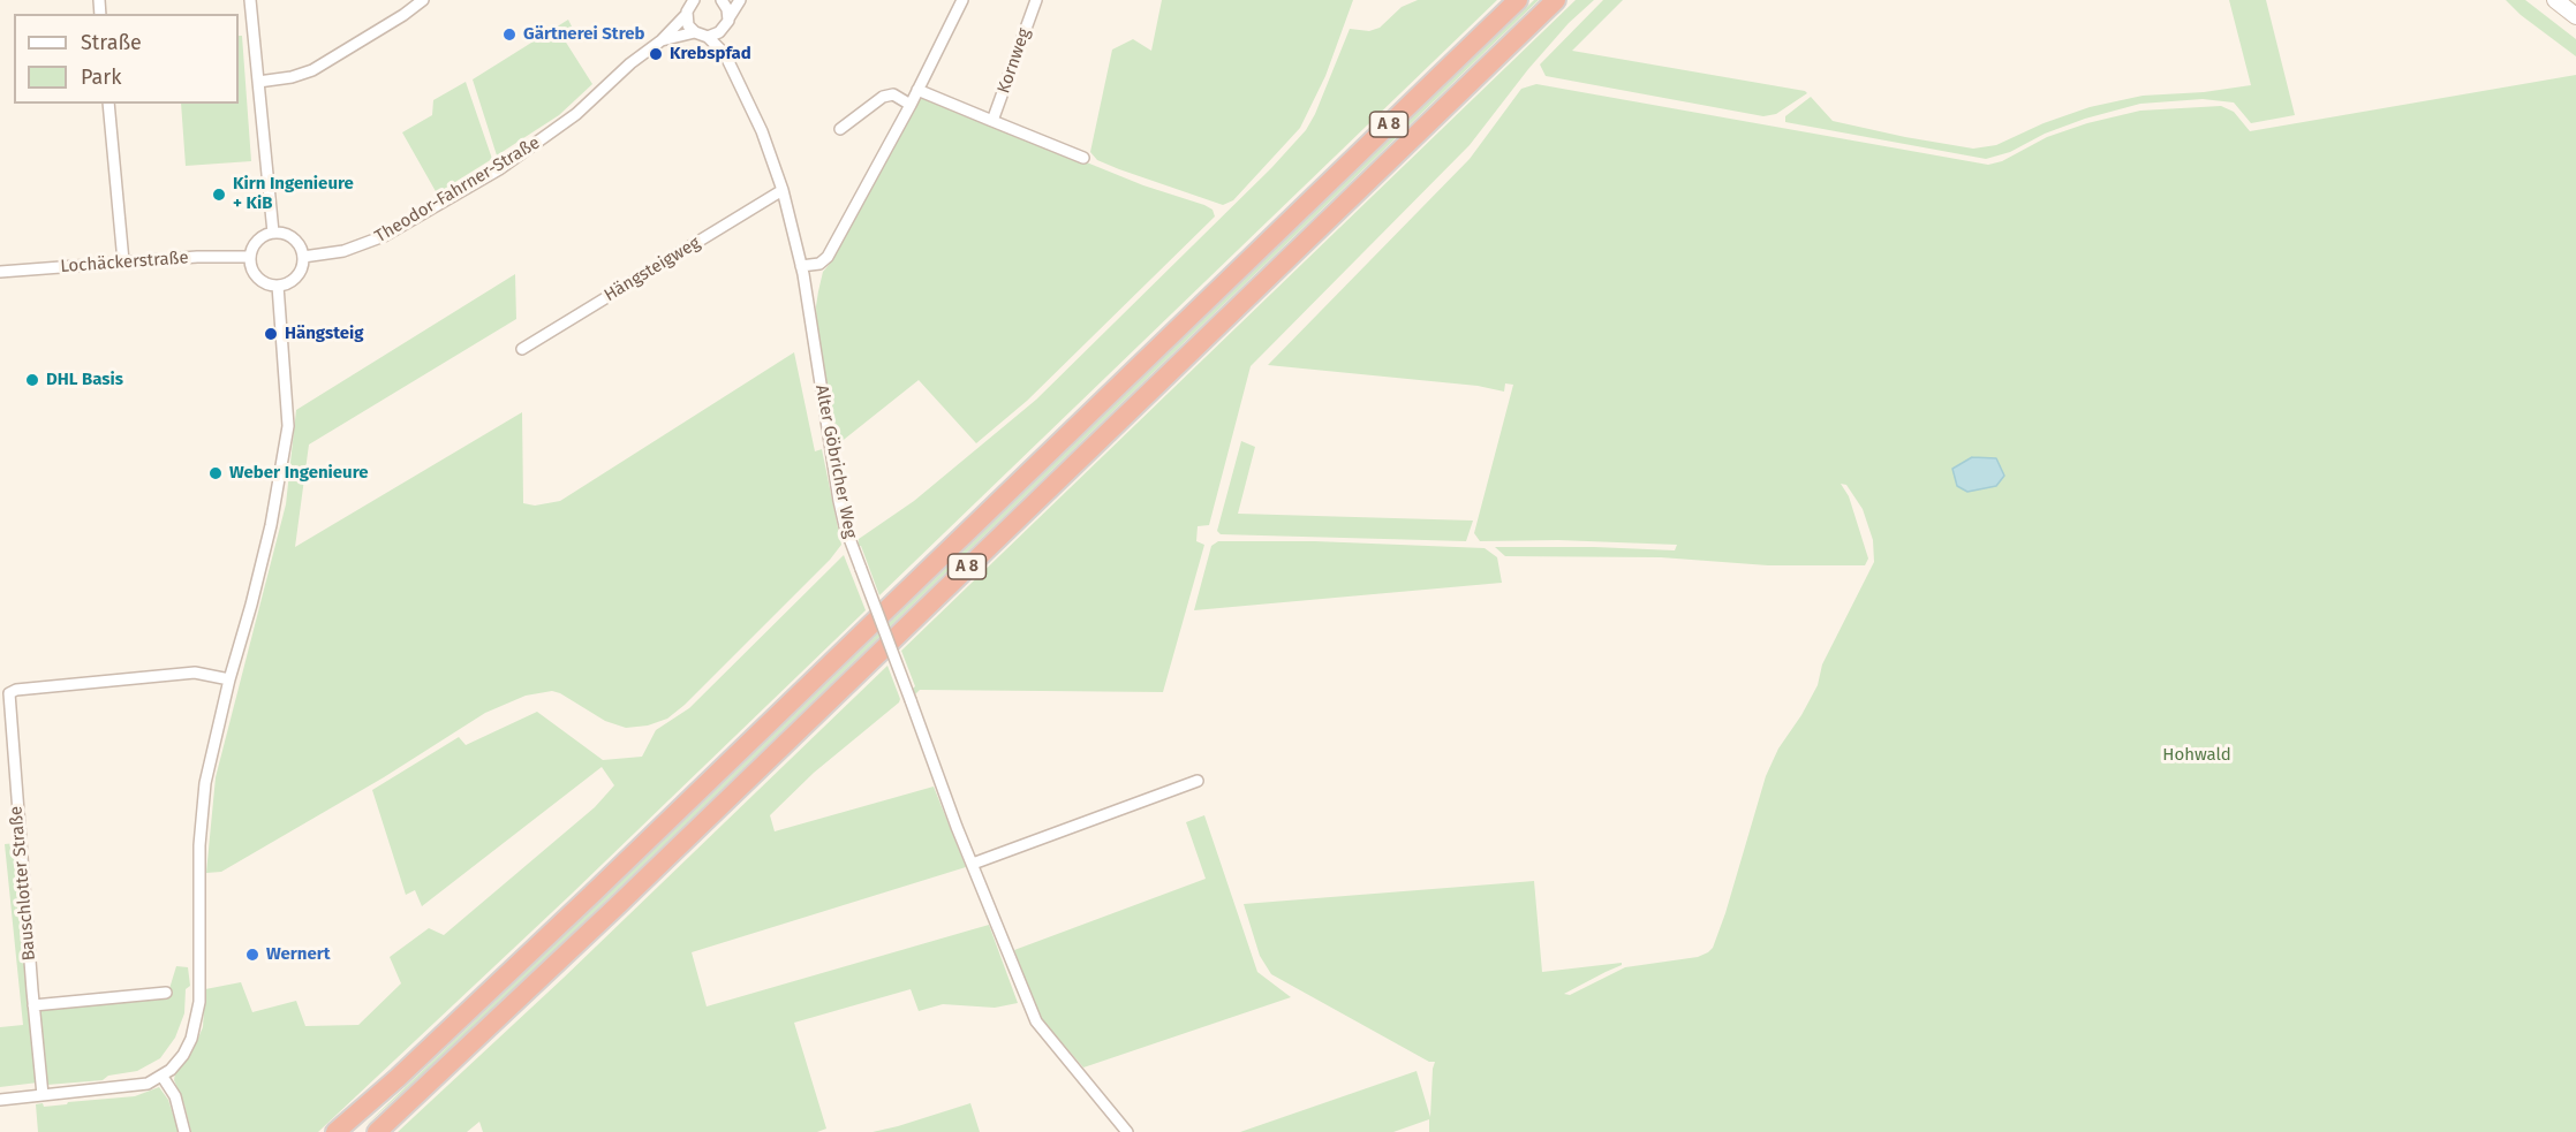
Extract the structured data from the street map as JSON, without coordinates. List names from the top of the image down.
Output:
{
  "streets": {
    "highway": ["A 8"],
    "street": [
      "Kornweg",
      "Theodor-Fahrner-Straße",
      "Lochäckerstraße",
      "Hängsteigweg",
      "Alter Göbricher Weg",
      "Bauschlotter Straße"
    ]
  },
  "crossings": [
    ["Theodor-Fahrner-Straße", "Lochäckerstraße"],
    ["Hängsteigweg", "Alter Göbricher Weg"]
  ],
  "parks": ["Hohwald"],
  "places": [
    "Gärtnerei Streb",
    "Krebspfad",
    "Kirn Ingenieure + KiB",
    "Hängsteig",
    "DHL Basis",
    "Weber Ingenieure",
    "Wernert"
  ],
  "legend": ["Straße", "Park"]
}
